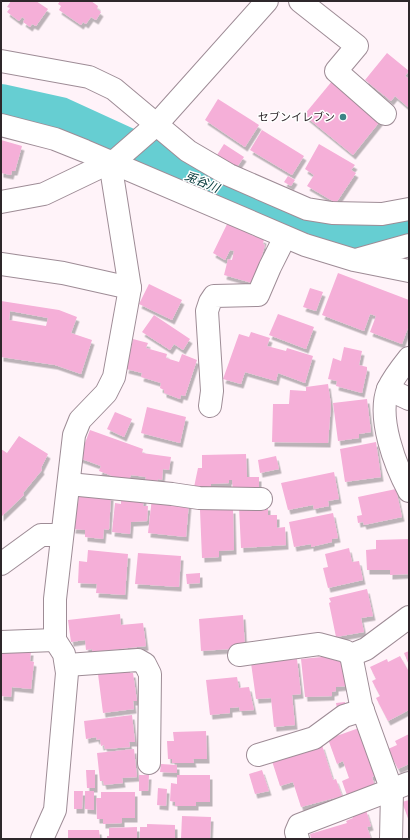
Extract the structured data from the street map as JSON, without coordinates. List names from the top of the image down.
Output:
{
  "water": ["兎谷川"],
  "places": ["セブンイレブン"]
}
